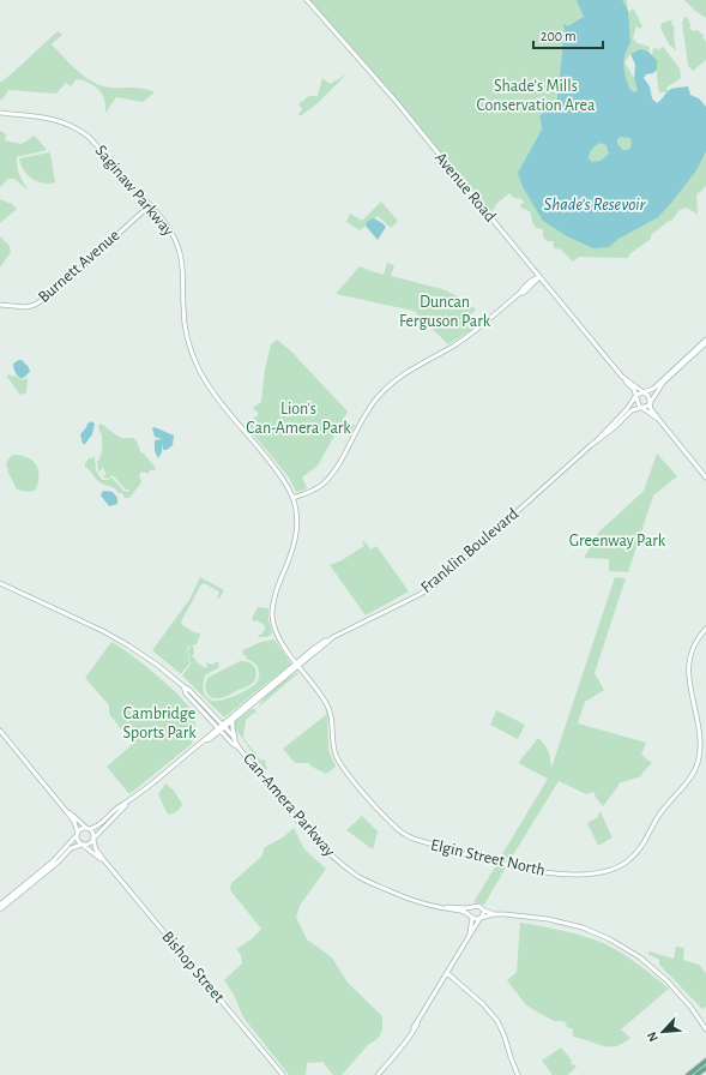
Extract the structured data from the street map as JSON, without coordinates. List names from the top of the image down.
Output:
{
  "streets": {
    "street": [
      "Avenue Road",
      "Saginaw Parkway",
      "Burnett Avenue",
      "Franklin Boulevard",
      "Can-Amera Parkway",
      "Elgin Street North",
      "Bishop Street"
    ]
  },
  "crossings": [
    ["Avenue Road", "Franklin Boulevard"],
    ["Saginaw Parkway", "Burnett Avenue"],
    ["Saginaw Parkway", "Franklin Boulevard"],
    ["Saginaw Parkway", "Elgin Street North"],
    ["Franklin Boulevard", "Can-Amera Parkway"],
    ["Franklin Boulevard", "Elgin Street North"],
    ["Franklin Boulevard", "Bishop Street"]
  ],
  "water": ["Shade’s Resevoir"],
  "parks": [
    "Shade’s Mills Conservation Area",
    "Duncan Ferguson Park",
    "Lion's Can-Amera Park",
    "Greenway Park",
    "Cambridge Sports Park"
  ],
  "scale_bar": "200 m",
  "north": "bottom left"
}
